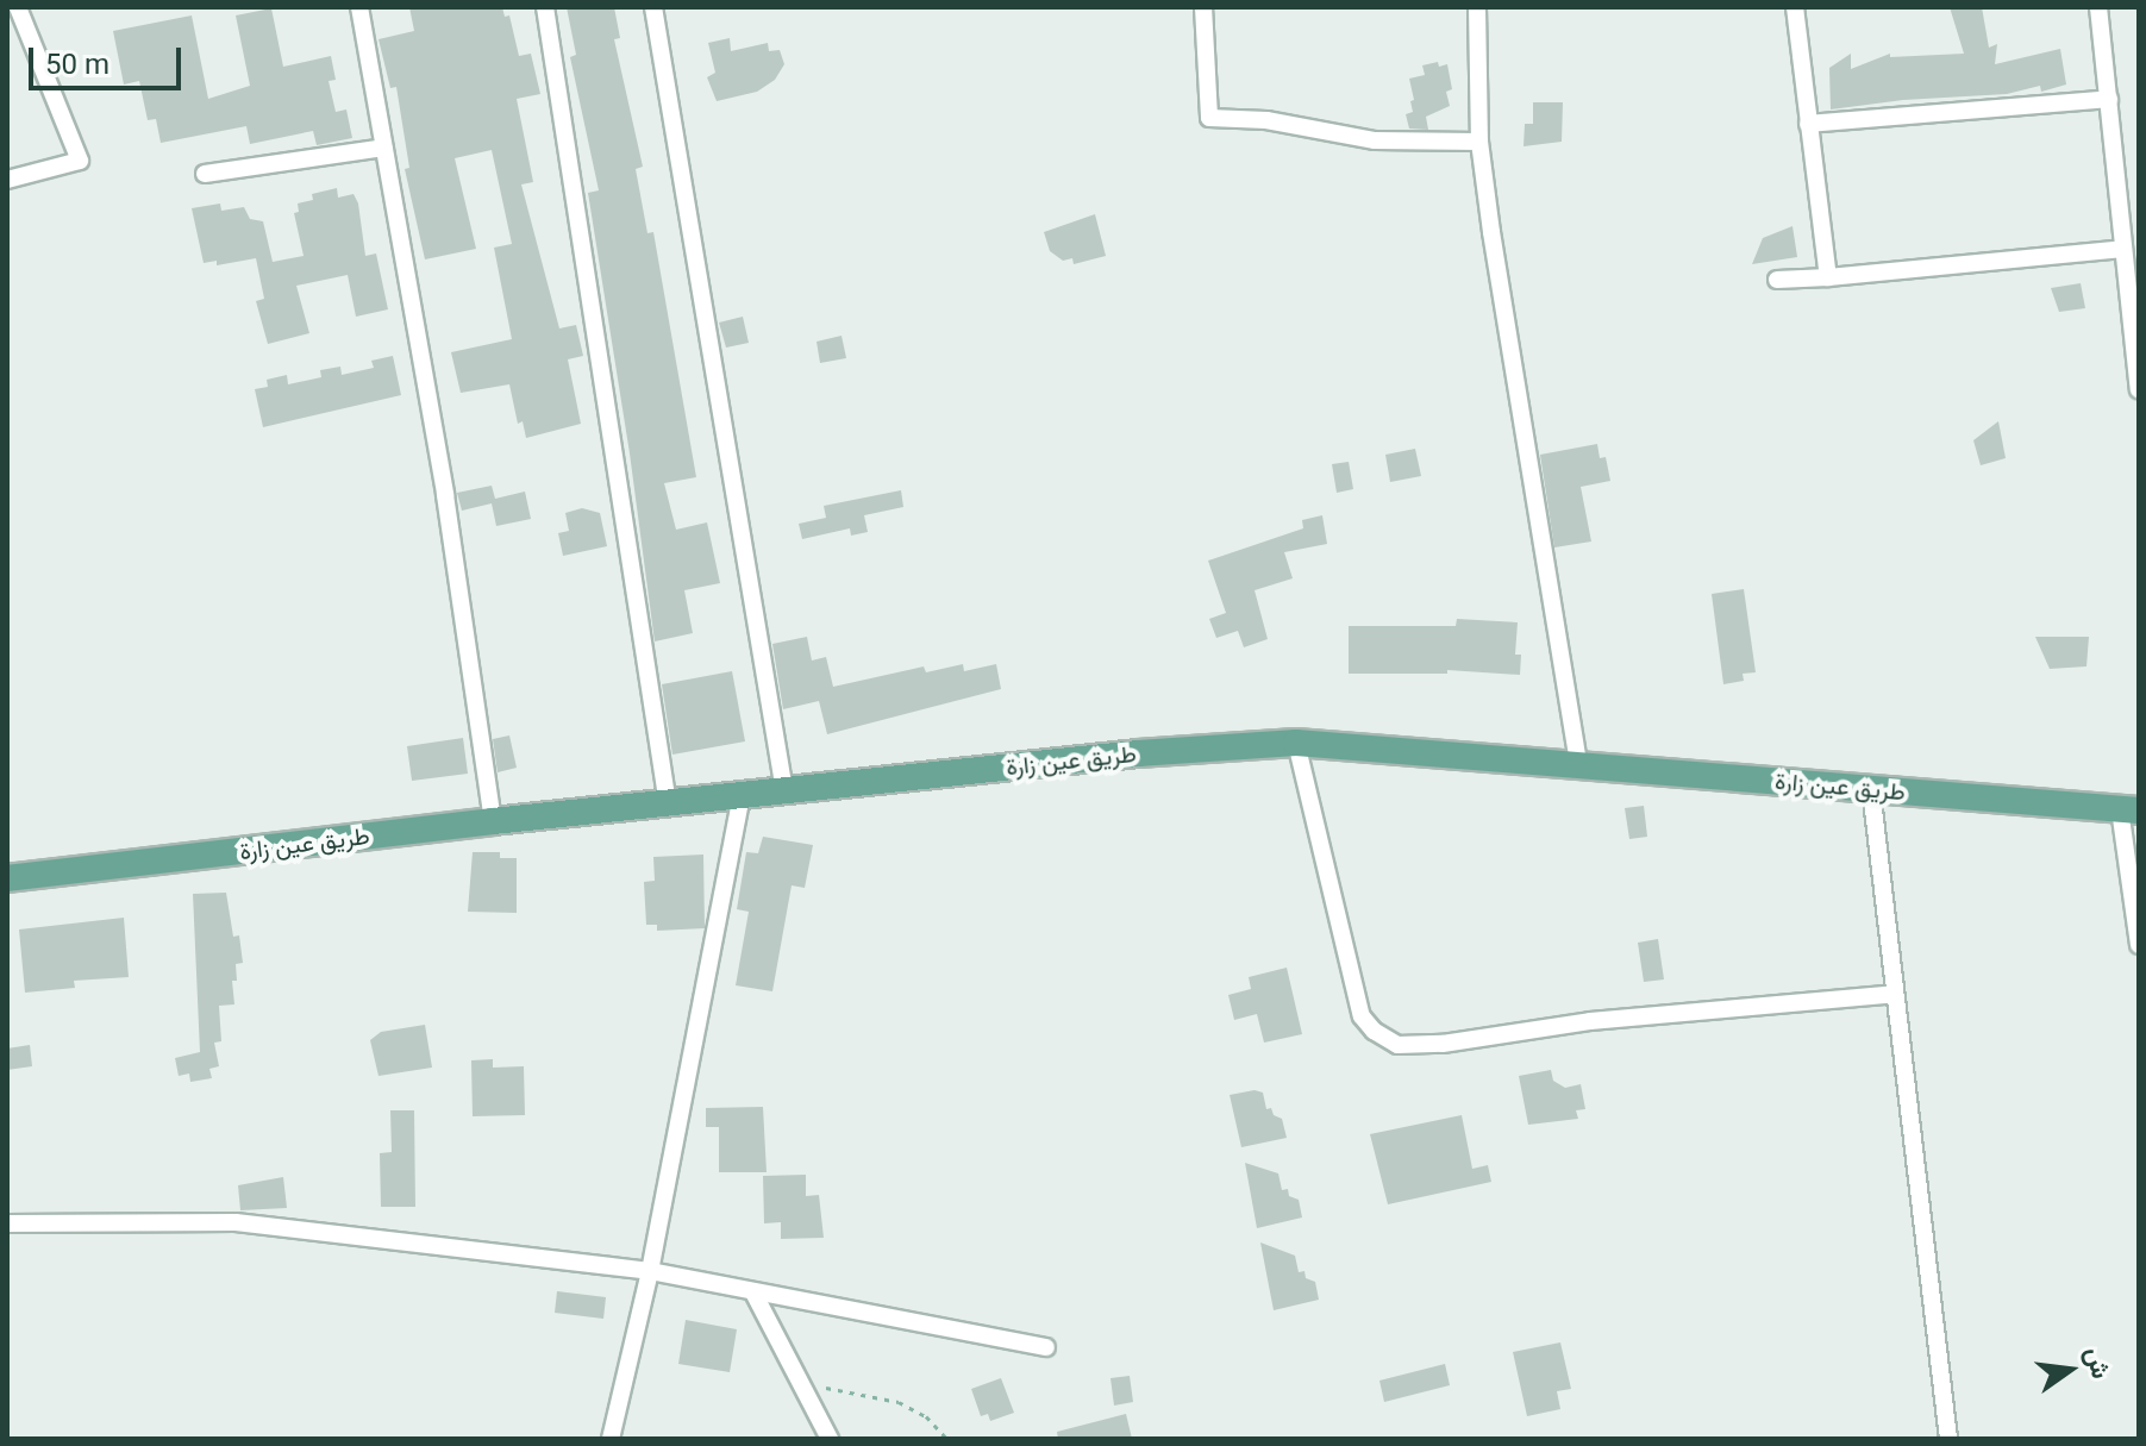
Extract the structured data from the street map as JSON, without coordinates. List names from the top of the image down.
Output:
{
  "streets": {
    "main road": ["طريق عين زارة"]
  },
  "scale_bar": "50 m",
  "north": "right"
}
